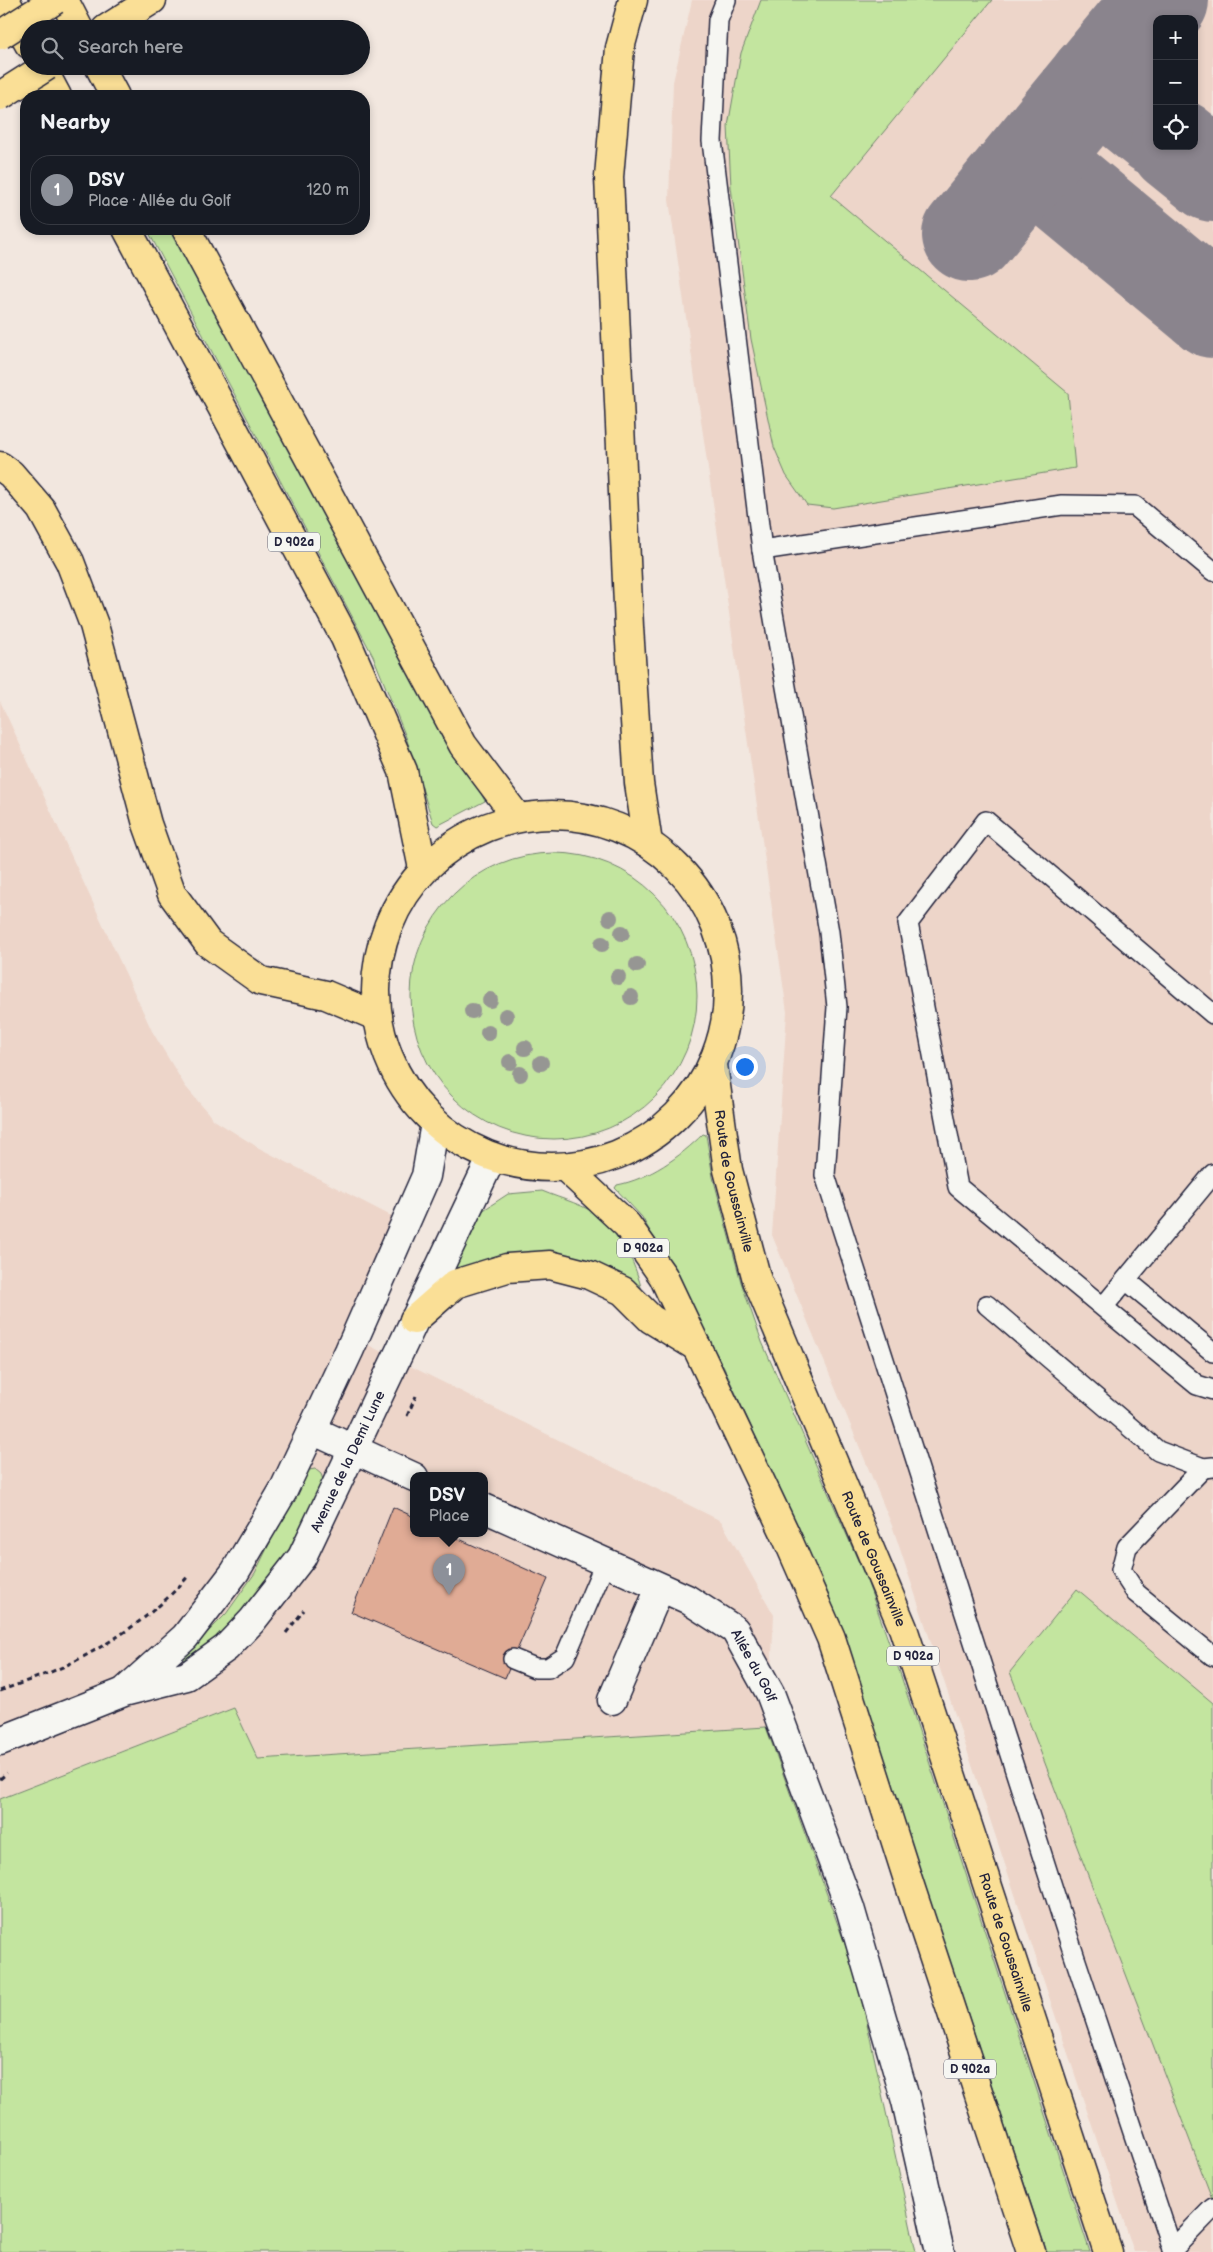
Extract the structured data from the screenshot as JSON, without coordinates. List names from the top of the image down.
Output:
{
  "streets": {
    "main road": ["D 902a", "Route de Goussainville"],
    "street": ["Avenue de la Demi Lune", "Allée du Golf"]
  },
  "page": {
    "map_buttons": ["+", "−"],
    "search": "Search here",
    "heading": "Nearby",
    "list": [
      {
        "mark": "1",
        "name": "DSV",
        "note": "Place · Allée du Golf",
        "value": "120 m"
      }
    ],
    "popup": ["DSV", "Place"],
    "pins": "1"
  }
}
